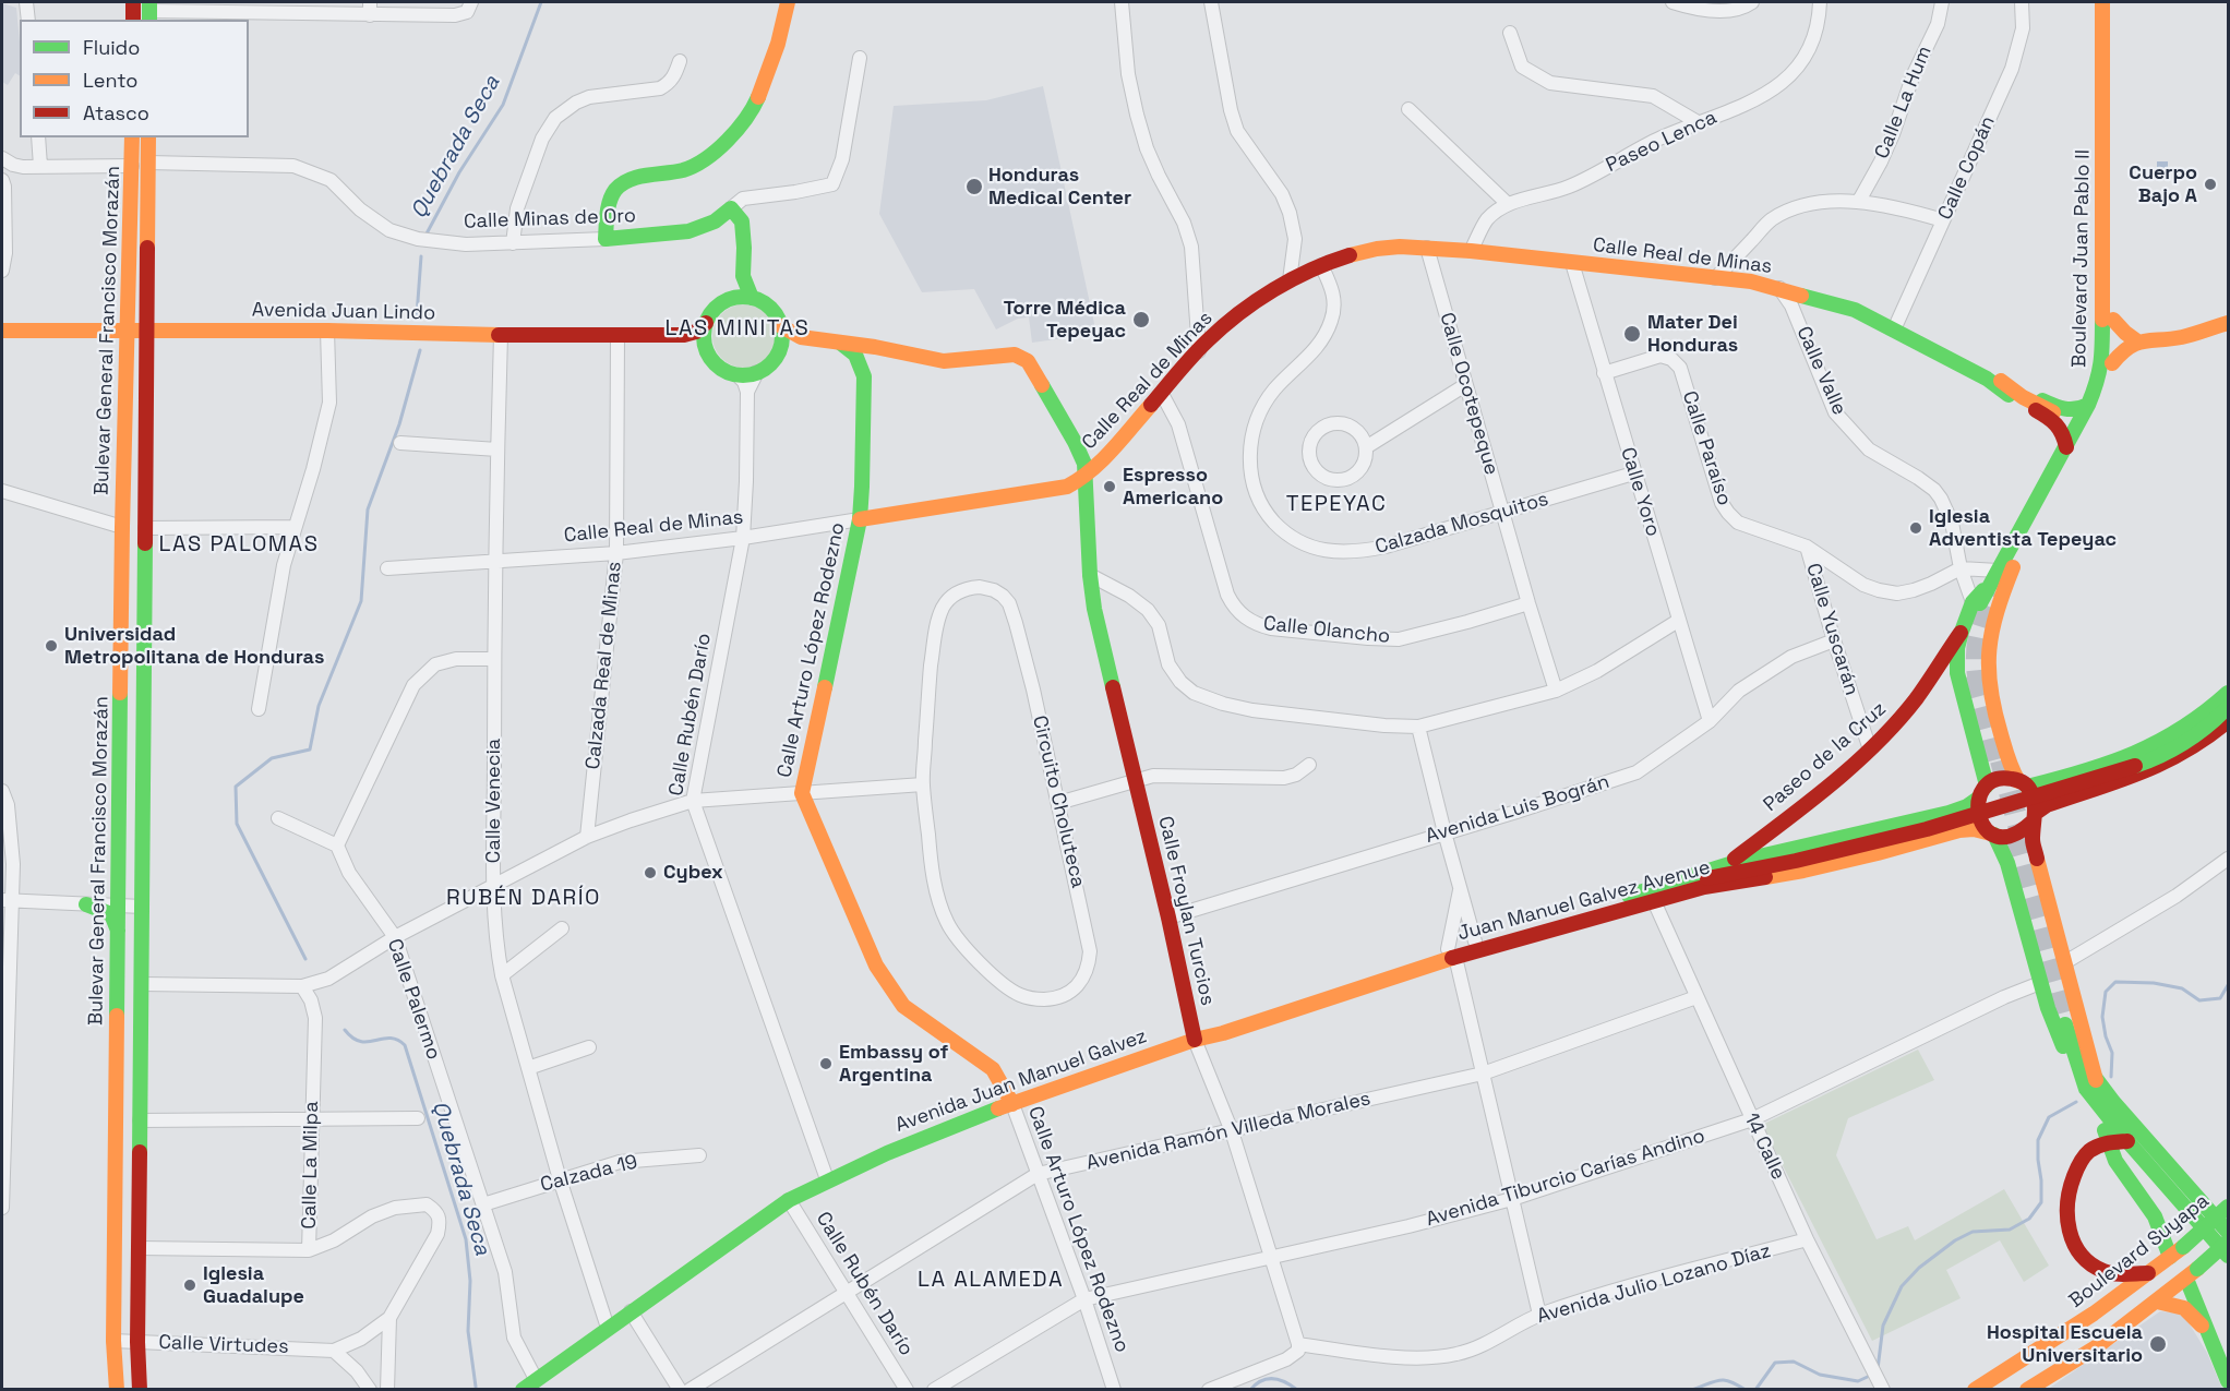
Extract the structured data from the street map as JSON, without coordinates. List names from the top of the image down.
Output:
{
  "streets": {
    "street": [
      "Calle La Hum",
      "Paseo Lenca",
      "Calle Copán",
      "Calle Minas de Oro",
      "Calle Real de Minas",
      "Boulevard Juan Pablo II",
      "Avenida Juan Lindo",
      "Bulevar General Francisco Morazán",
      "Calle Valle",
      "Calle Ocotepeque",
      "Calle Paraíso",
      "Calle Yoro",
      "Calzada Mosquitos",
      "Calle Yuscarán",
      "Calle Olancho",
      "Calle Arturo López Rodezno",
      "Calzada Real de Minas",
      "Calle Rubén Darío",
      "Paseo de la Cruz",
      "Calle Venecia",
      "Circuito Choluteca",
      "Avenida Luis Bográn",
      "Juan Manuel Galvez Avenue",
      "Calle Froylan Turcios",
      "Calle Palermo",
      "Avenida Juan Manuel Galvez",
      "Avenida Ramón Villeda Morales",
      "14 Calle",
      "Calle La Milpa",
      "Calzada 19",
      "Avenida Tiburcio Carías Andino",
      "Boulevard Suyapa",
      "Avenida Julio Lozano Díaz",
      "Calle Virtudes"
    ]
  },
  "crossings": [
    ["Paseo Lenca", "Calle Real de Minas"],
    ["Calle Copán", "Calle Real de Minas"],
    ["Calle Minas de Oro", "Bulevar General Francisco Morazán"],
    ["Calle Real de Minas", "Boulevard Juan Pablo II"],
    ["Calle Real de Minas", "Calle Valle"],
    ["Calle Real de Minas", "Calle Ocotepeque"],
    ["Calle Real de Minas", "Calle Yoro"],
    ["Calle Real de Minas", "Calzada Mosquitos"],
    ["Calle Real de Minas", "Calle Olancho"],
    ["Calle Real de Minas", "Calle Arturo López Rodezno"],
    ["Calle Real de Minas", "Calzada Real de Minas"],
    ["Calle Real de Minas", "Calle Rubén Darío"],
    ["Calle Real de Minas", "Calle Venecia"],
    ["Calle Real de Minas", "Calle Froylan Turcios"],
    ["Boulevard Juan Pablo II", "Calle Paraíso"],
    ["Avenida Juan Lindo", "Bulevar General Francisco Morazán"],
    ["Avenida Juan Lindo", "Calzada Real de Minas"],
    ["Avenida Juan Lindo", "Calle Venecia"],
    ["Bulevar General Francisco Morazán", "Calle Virtudes"],
    ["Calle Valle", "Calle Paraíso"],
    ["Calle Ocotepeque", "Calzada Mosquitos"],
    ["Calle Ocotepeque", "Calle Olancho"],
    ["Calle Paraíso", "Calle Yoro"],
    ["Calle Paraíso", "Calle Yuscarán"],
    ["Calle Yoro", "Calzada Mosquitos"],
    ["Calle Yoro", "Avenida Luis Bográn"],
    ["Calle Yuscarán", "Paseo de la Cruz"],
    ["Calle Yuscarán", "Avenida Luis Bográn"],
    ["Calle Arturo López Rodezno", "Avenida Juan Manuel Galvez"],
    ["Calle Arturo López Rodezno", "Avenida Ramón Villeda Morales"],
    ["Calle Arturo López Rodezno", "Avenida Tiburcio Carías Andino"],
    ["Calle Rubén Darío", "Avenida Juan Manuel Galvez"],
    ["Calle Rubén Darío", "Avenida Ramón Villeda Morales"],
    ["Paseo de la Cruz", "Juan Manuel Galvez Avenue"],
    ["Calle Venecia", "Avenida Juan Manuel Galvez"],
    ["Calle Venecia", "Calzada 19"],
    ["Avenida Luis Bográn", "Calle Froylan Turcios"],
    ["Juan Manuel Galvez Avenue", "Calle Froylan Turcios"],
    ["Juan Manuel Galvez Avenue", "Avenida Juan Manuel Galvez"],
    ["Juan Manuel Galvez Avenue", "14 Calle"],
    ["Calle Froylan Turcios", "Avenida Juan Manuel Galvez"],
    ["Calle Froylan Turcios", "Avenida Ramón Villeda Morales"],
    ["Calle Froylan Turcios", "Avenida Tiburcio Carías Andino"],
    ["Calle Froylan Turcios", "Avenida Julio Lozano Díaz"],
    ["Calle Palermo", "Avenida Juan Manuel Galvez"],
    ["Calle Palermo", "Calzada 19"],
    ["Avenida Ramón Villeda Morales", "14 Calle"],
    ["14 Calle", "Avenida Tiburcio Carías Andino"],
    ["14 Calle", "Avenida Julio Lozano Díaz"],
    ["Calle La Milpa", "Calle Virtudes"]
  ],
  "districts": [
    "LAS MINITAS",
    "TEPEYAC",
    "LAS PALOMAS",
    "RUBÉN DARÍO",
    "LA ALAMEDA"
  ],
  "water": ["Quebrada Seca"],
  "places": [
    "Cuerpo Bajo A",
    "Honduras Medical Center",
    "Torre Médica Tepeyac",
    "Mater Dei Honduras",
    "Espresso Americano",
    "Iglesia Adventista Tepeyac",
    "Universidad Metropolitana de Honduras",
    "Cybex",
    "Embassy of Argentina",
    "Iglesia Guadalupe",
    "Hospital Escuela Universitario"
  ],
  "legend": ["Fluido", "Lento", "Atasco"]
}
